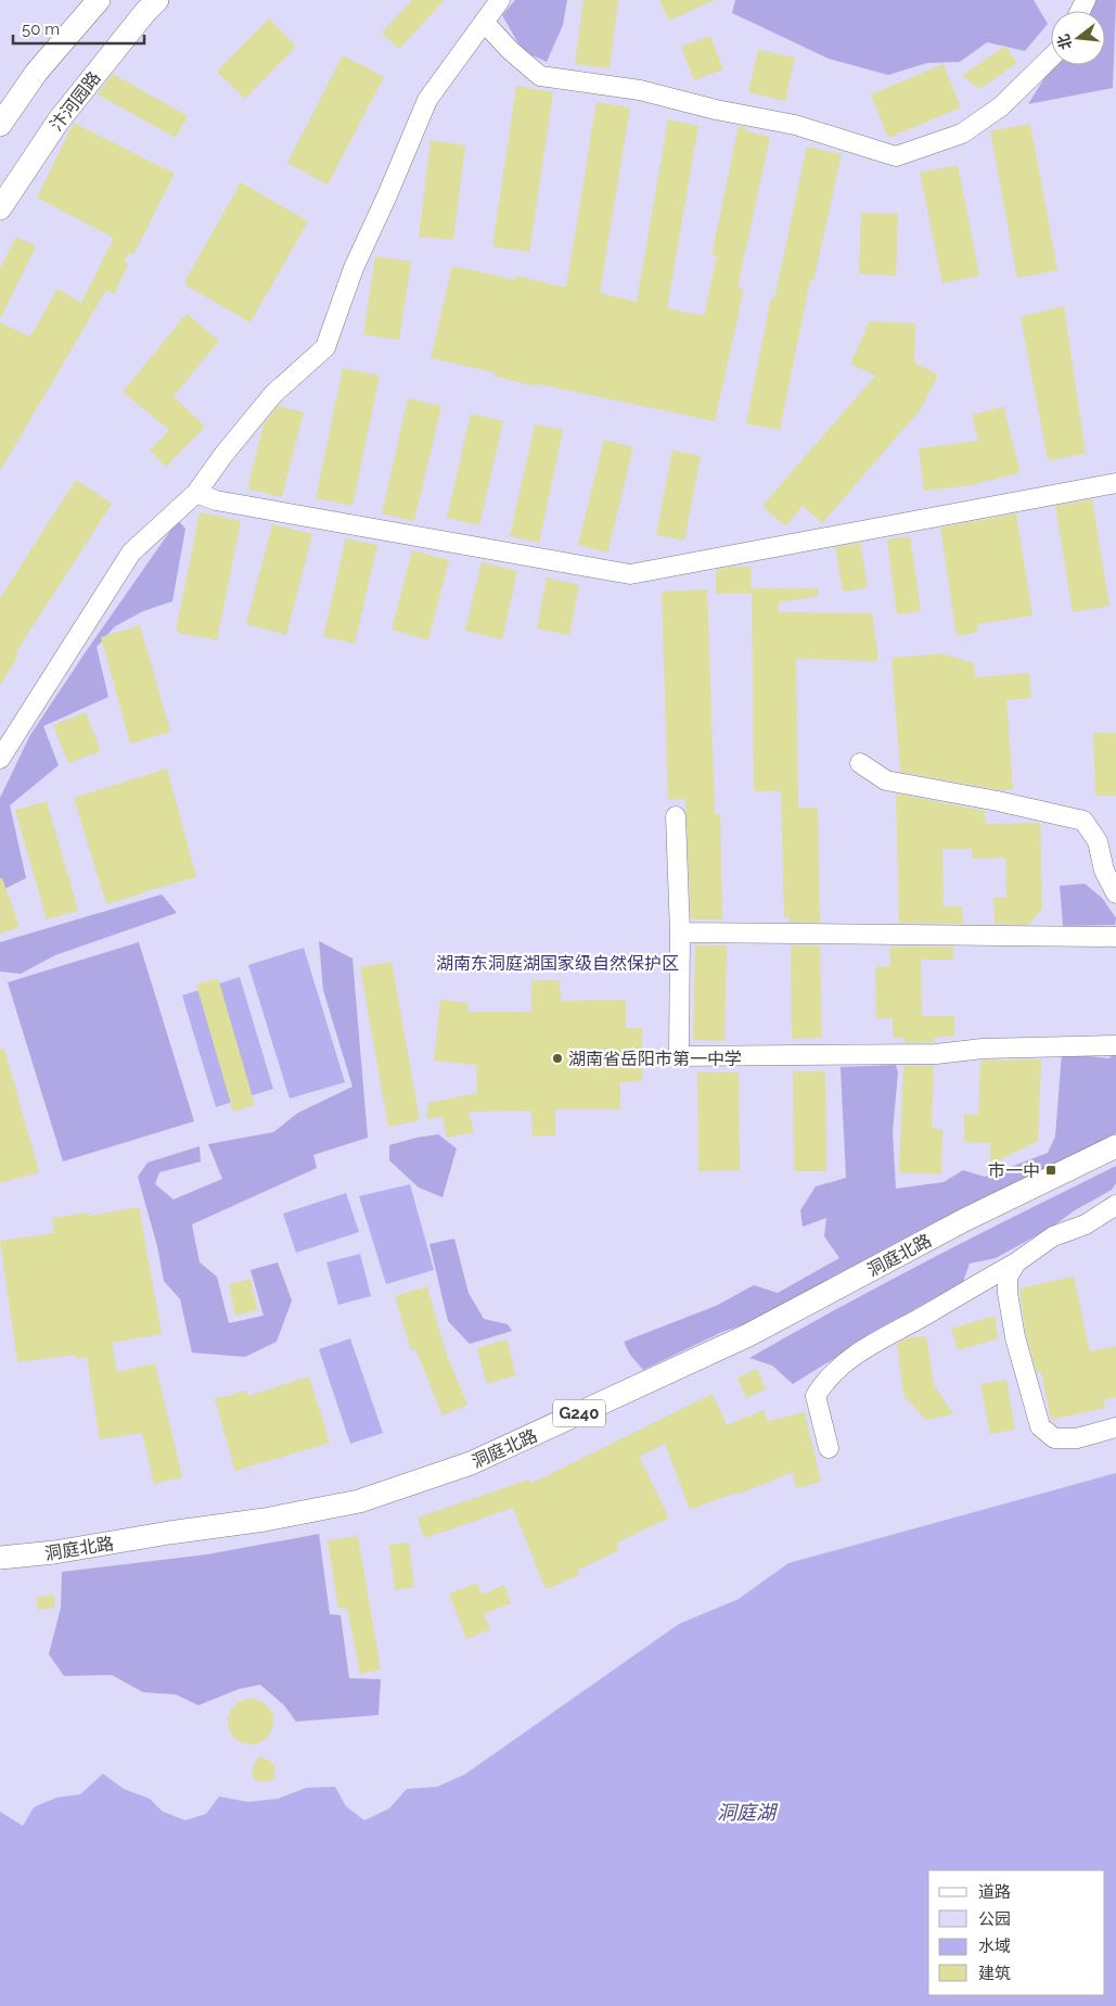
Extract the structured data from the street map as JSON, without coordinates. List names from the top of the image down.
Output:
{
  "streets": {
    "main road": ["汴河园路", "洞庭北路", "G240"]
  },
  "water": ["洞庭湖"],
  "parks": ["湖南东洞庭湖国家级自然保护区"],
  "places": {
    "other": ["湖南省岳阳市第一中学"],
    "transit": ["市一中"]
  },
  "legend": [
    "道路",
    "公园",
    "水域",
    "建筑"
  ],
  "scale_bar": "50 m",
  "north": "left"
}
